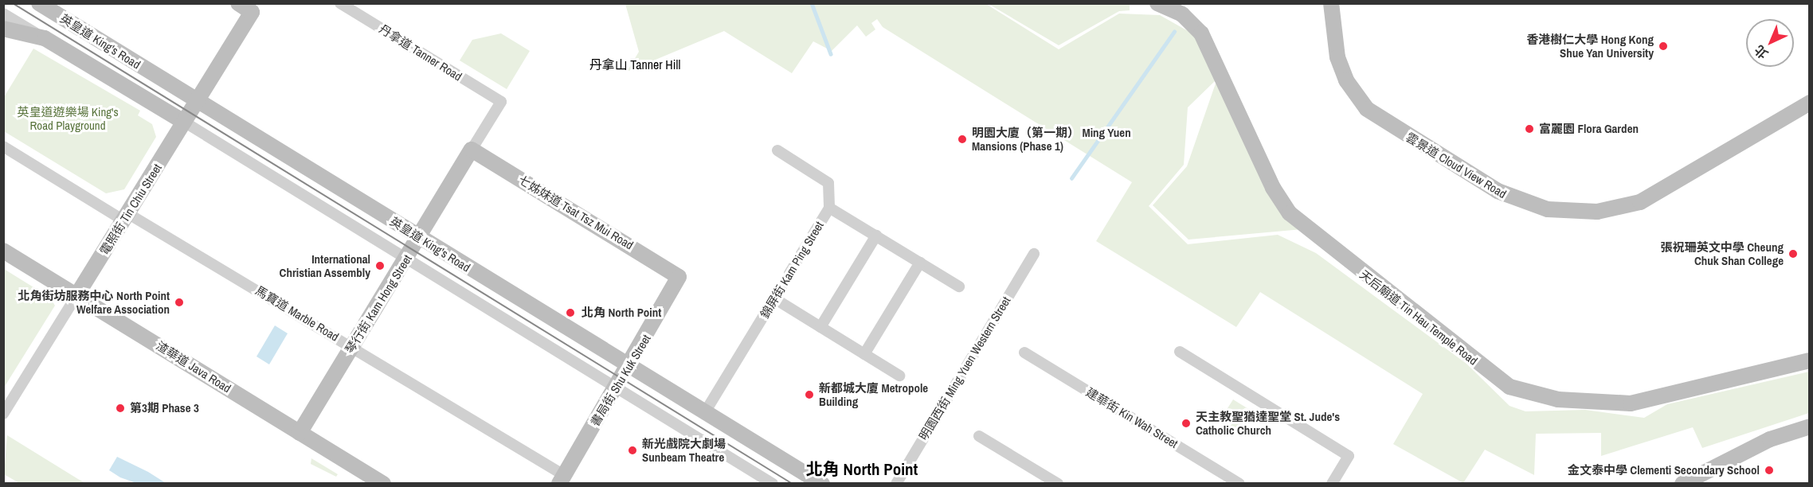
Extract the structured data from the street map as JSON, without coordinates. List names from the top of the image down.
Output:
{
  "streets": {
    "street": [
      "英皇道 King's Road",
      "丹拿道 Tanner Road",
      "雲景道 Cloud View Road",
      "電照街 Tin Chiu Street",
      "七姊妹道 Tsat Tsz Mui Road",
      "錦屏街 Kam Ping Street",
      "琴行街 Kam Hong Street",
      "馬寶道 Marble Road",
      "天后廟道 Tin Hau Temple Road",
      "渣華道 Java Road",
      "明園西街 Ming Yuen Western Street",
      "書局街 Shu Kuk Street",
      "建華街 Kin Wah Street"
    ]
  },
  "crossings": [
    ["英皇道 King's Road", "電照街 Tin Chiu Street"],
    ["英皇道 King's Road", "錦屏街 Kam Ping Street"],
    ["英皇道 King's Road", "琴行街 Kam Hong Street"],
    ["英皇道 King's Road", "書局街 Shu Kuk Street"],
    ["丹拿道 Tanner Road", "琴行街 Kam Hong Street"],
    ["電照街 Tin Chiu Street", "馬寶道 Marble Road"],
    ["電照街 Tin Chiu Street", "渣華道 Java Road"],
    ["七姊妹道 Tsat Tsz Mui Road", "琴行街 Kam Hong Street"],
    ["七姊妹道 Tsat Tsz Mui Road", "書局街 Shu Kuk Street"],
    ["琴行街 Kam Hong Street", "馬寶道 Marble Road"],
    ["琴行街 Kam Hong Street", "渣華道 Java Road"],
    ["馬寶道 Marble Road", "書局街 Shu Kuk Street"]
  ],
  "districts": ["丹拿山 Tanner Hill", "北角 North Point"],
  "parks": ["英皇道遊樂場 King's Road Playground"],
  "places": [
    "香港樹仁大學 Hong Kong Shue Yan University",
    "富麗園 Flora Garden",
    "明園大廈（第一期） Ming Yuen Mansions (Phase 1)",
    "張祝珊英文中學 Cheung Chuk Shan College",
    "International Christian Assembly",
    "北角街坊服務中心 North Point Welfare Association",
    "北角 North Point",
    "新都城大廈 Metropole Building",
    "第3期 Phase 3",
    "天主教聖猶達聖堂 St. Jude's Catholic Church",
    "新光戲院大劇場 Sunbeam Theatre",
    "金文泰中學 Clementi Secondary School"
  ],
  "north": "bottom left"
}
